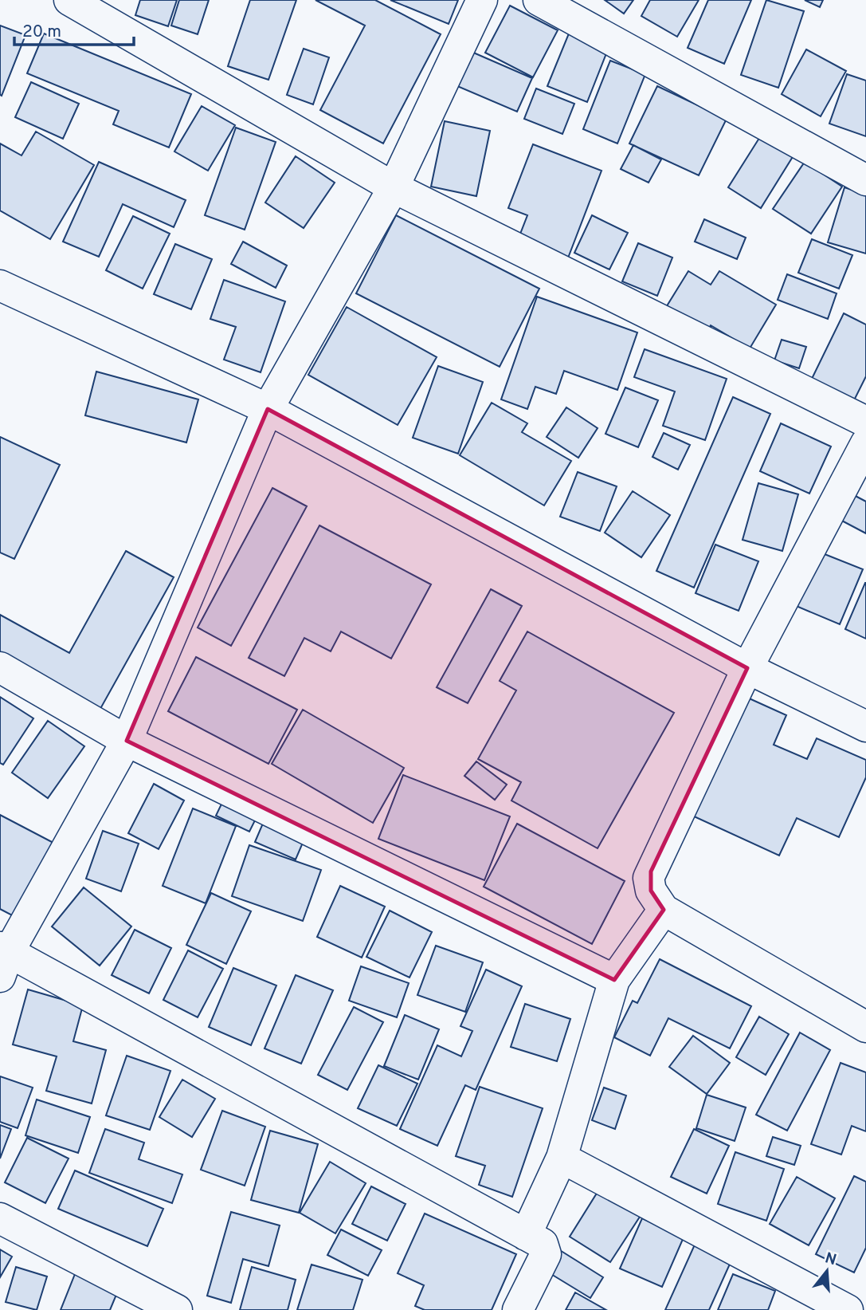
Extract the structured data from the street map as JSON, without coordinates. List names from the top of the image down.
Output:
{
  "scale_bar": "20 m",
  "north": "top"
}
